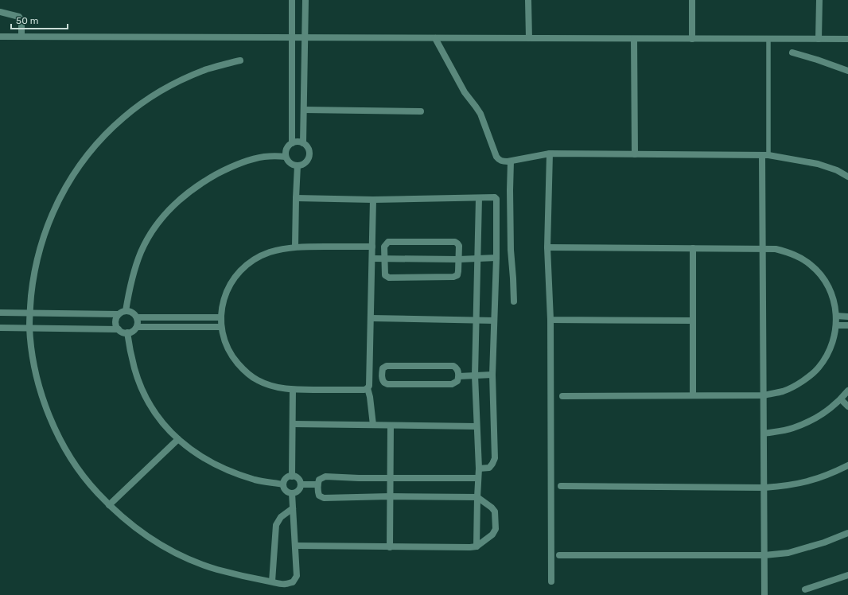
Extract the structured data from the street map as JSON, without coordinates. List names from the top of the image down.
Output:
{
  "scale_bar": "50 m"
}
